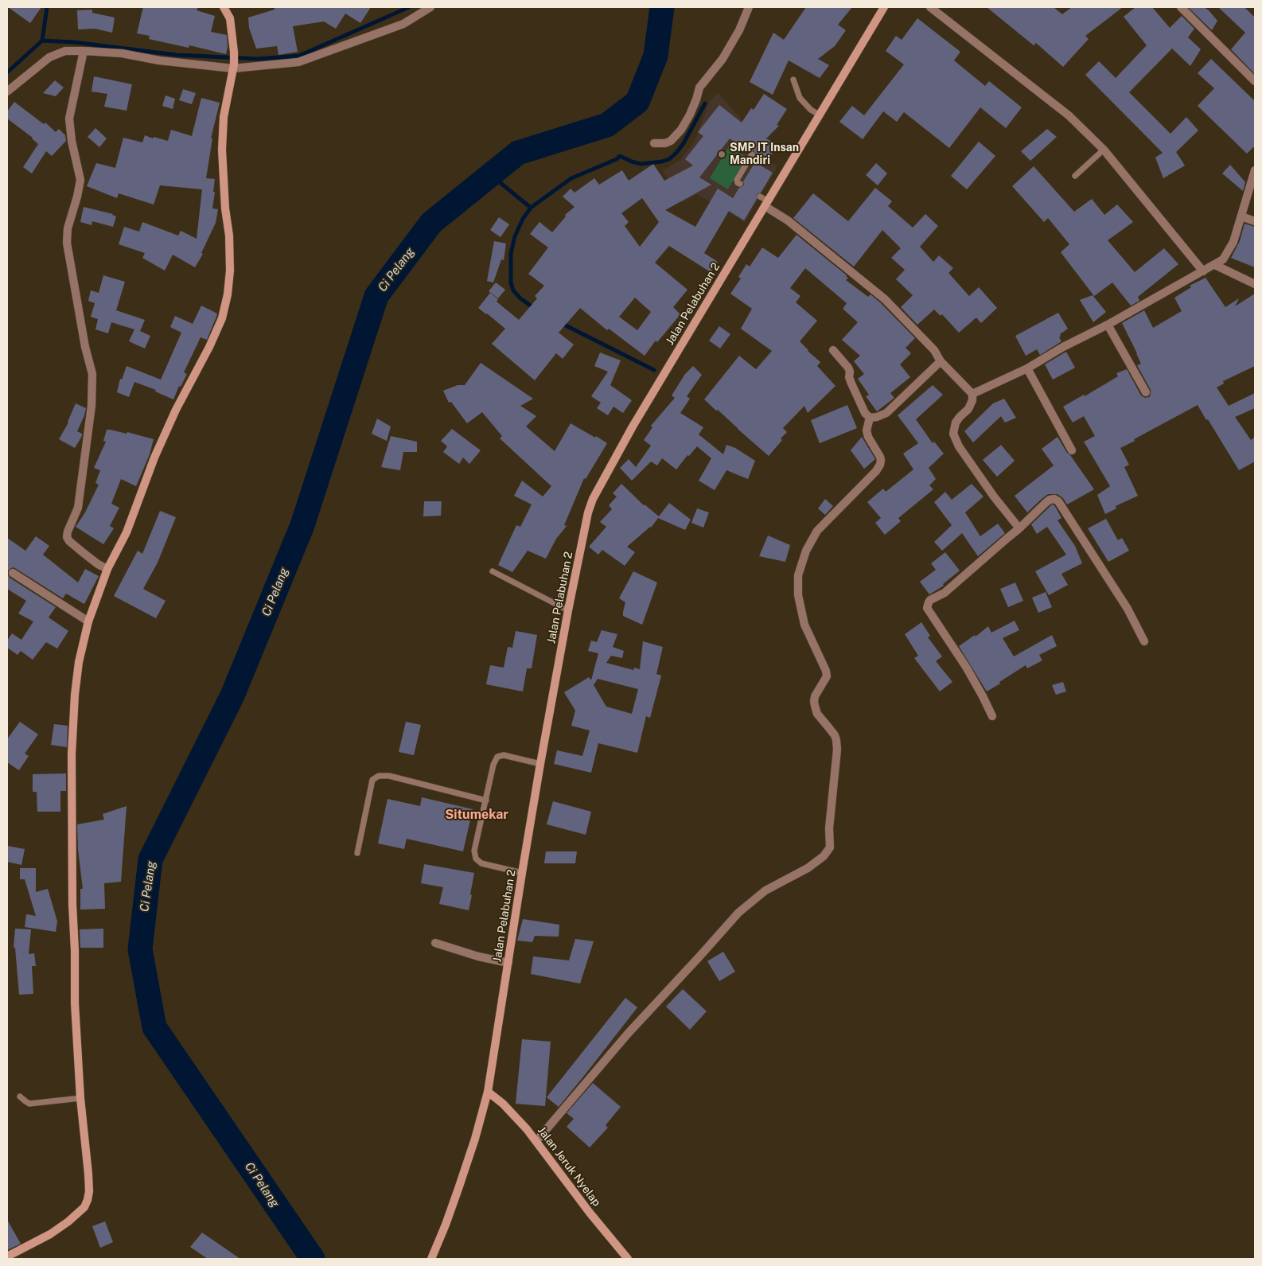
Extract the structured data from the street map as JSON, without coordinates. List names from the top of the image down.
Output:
{
  "streets": {
    "street": ["Jalan Pelabuhan 2", "Jalan Jeruk Nyelap"]
  },
  "crossings": [
    ["Jalan Pelabuhan 2", "Jalan Jeruk Nyelap"]
  ],
  "districts": ["Situmekar"],
  "water": ["Ci Pelang"],
  "places": ["SMP IT Insan Mandiri"]
}
